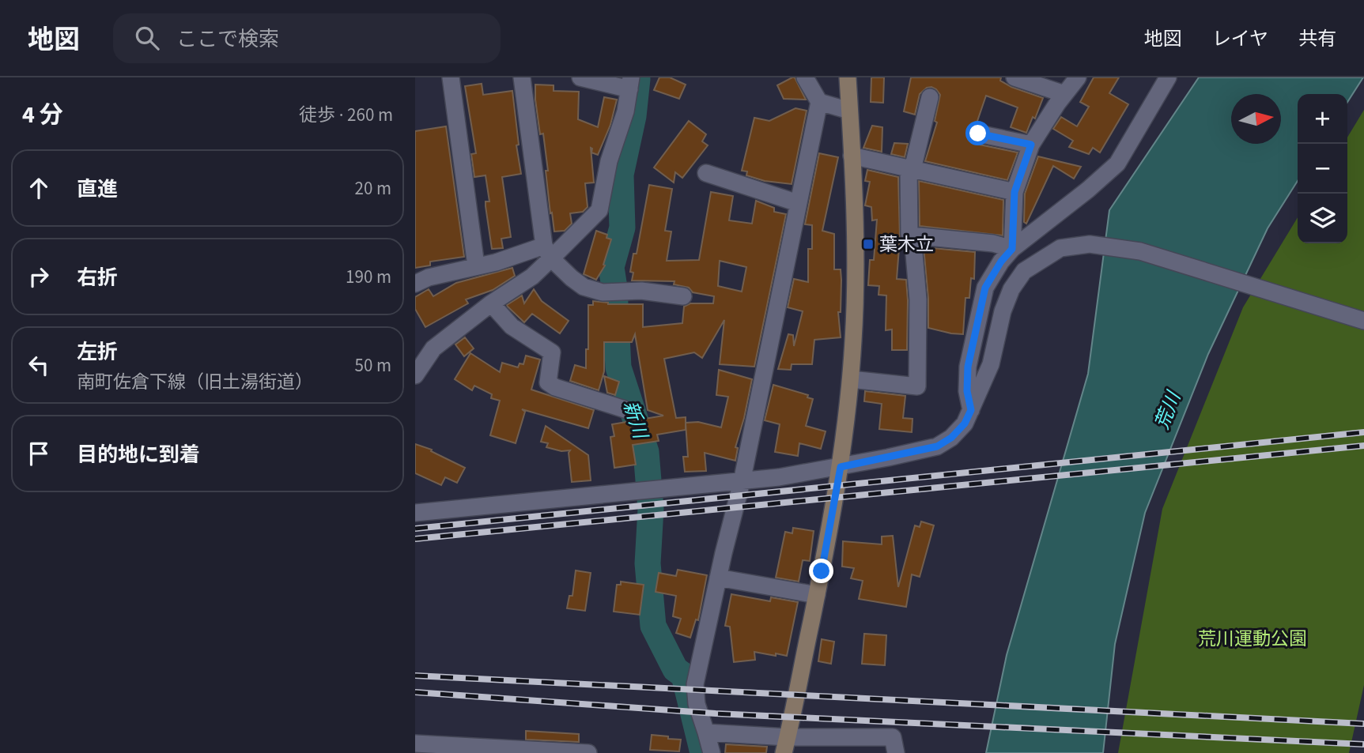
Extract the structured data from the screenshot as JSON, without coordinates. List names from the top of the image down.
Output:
{
  "water": ["荒川", "新川"],
  "parks": ["荒川運動公園"],
  "places": {
    "transit": ["葉木立"]
  },
  "north": "right",
  "page": {
    "header": "地図",
    "search": "ここで検索",
    "nav": ["地図", "レイヤ", "共有"],
    "heading": ["4 分", "徒歩 · 260 m"],
    "map_buttons": ["+", "−"],
    "list": [
      ["直進", "20 m"],
      ["右折", "190 m"],
      ["左折", "南町佐倉下線（旧土湯街道）", "50 m"],
      "目的地に到着"
    ]
  }
}
